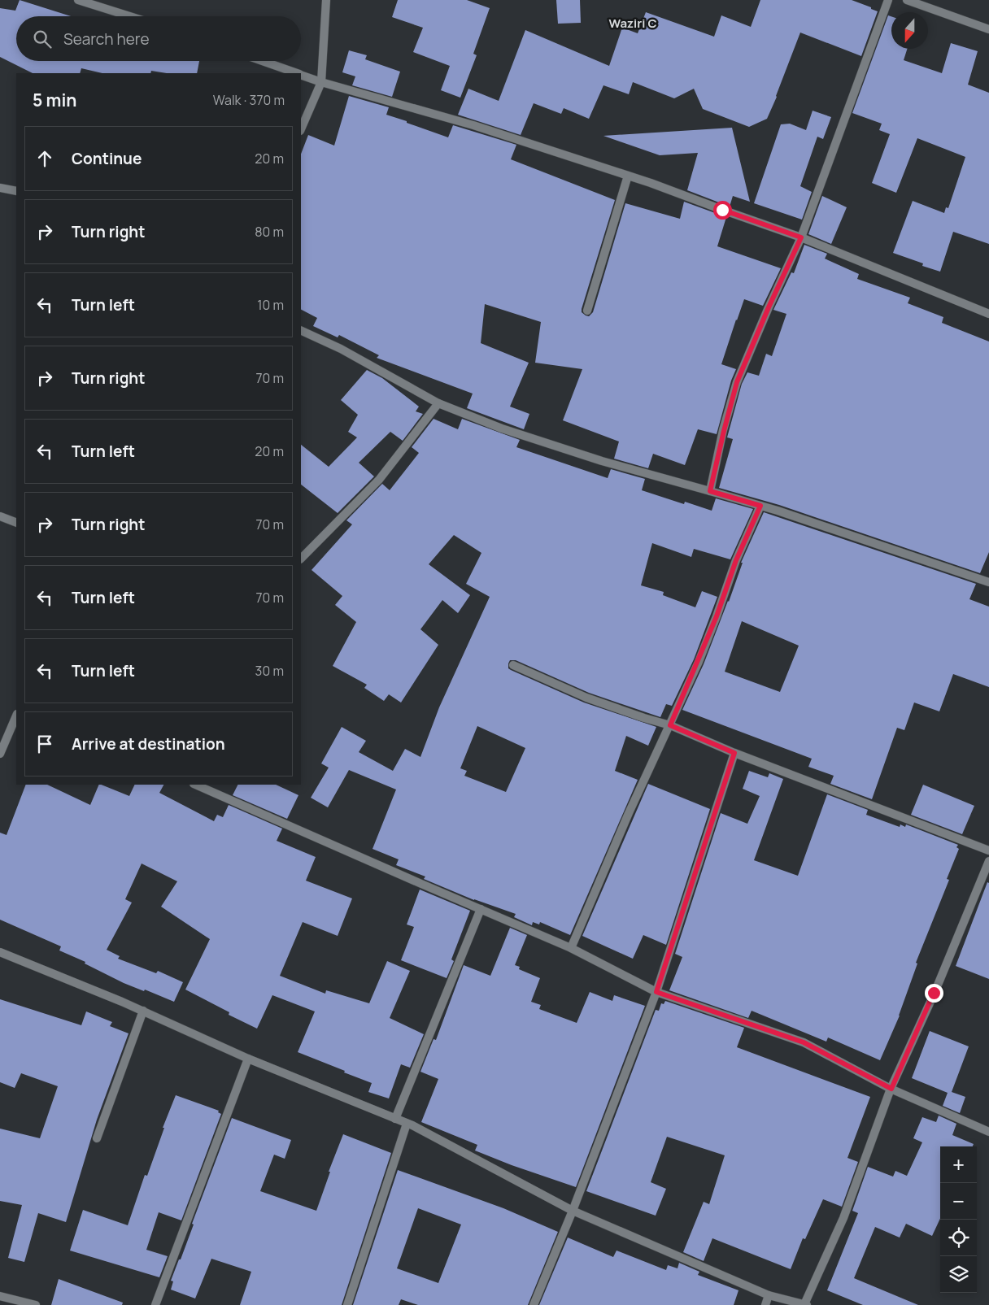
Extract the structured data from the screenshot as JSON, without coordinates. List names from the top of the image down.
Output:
{
  "districts": ["Waziri C"],
  "north": "bottom",
  "page": {
    "search": "Search here",
    "heading": ["5 min", "Walk · 370 m"],
    "list": [
      ["Continue", "20 m"],
      ["Turn right", "80 m"],
      ["Turn left", "10 m"],
      ["Turn right", "70 m"],
      ["Turn left", "20 m"],
      ["Turn right", "70 m"],
      ["Turn left", "70 m"],
      ["Turn left", "30 m"],
      "Arrive at destination"
    ],
    "map_buttons": ["+", "−"]
  }
}
